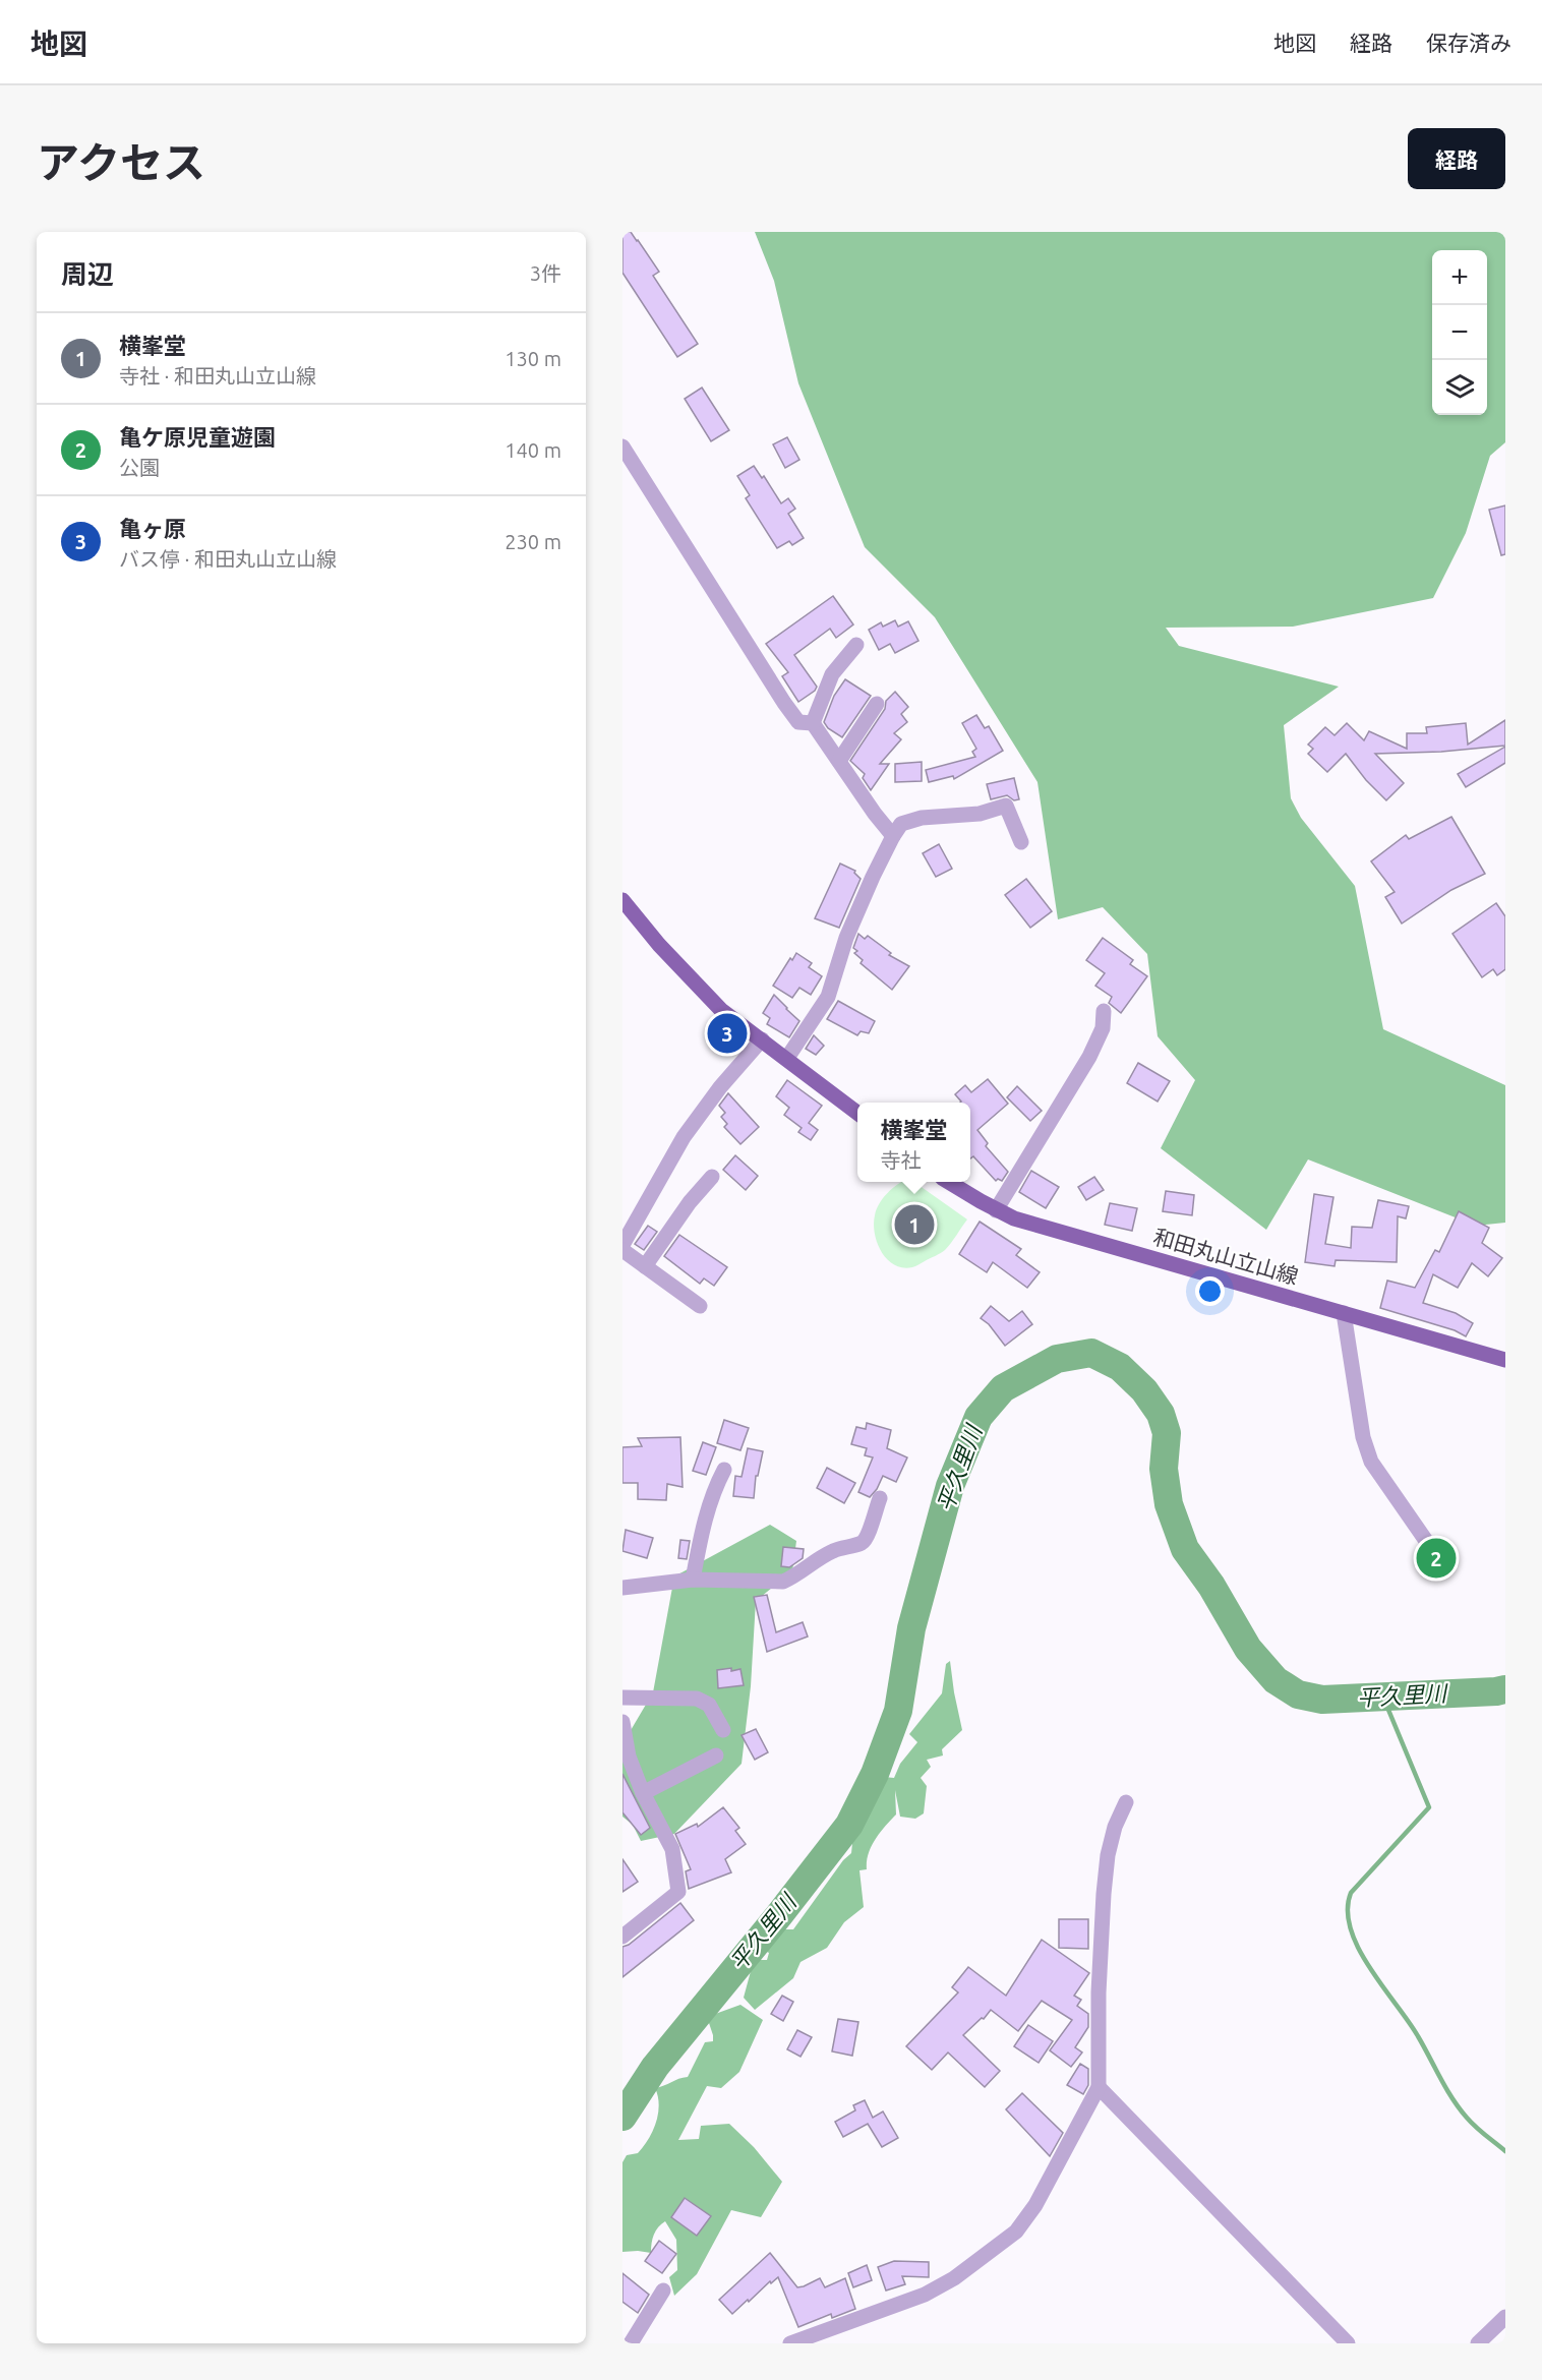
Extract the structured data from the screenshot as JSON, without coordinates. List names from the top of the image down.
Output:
{
  "streets": {
    "main road": ["和田丸山立山線"]
  },
  "water": ["平久里川"],
  "page": {
    "header": "地図",
    "nav": ["地図", "経路", "保存済み"],
    "title": "アクセス",
    "buttons": "経路",
    "heading": ["周辺", "3件"],
    "map_buttons": ["+", "−"],
    "list": [
      {
        "mark": "1",
        "name": "横峯堂",
        "note": "寺社 · 和田丸山立山線",
        "value": "130 m"
      },
      {
        "mark": "2",
        "name": "亀ケ原児童遊園",
        "note": "公園",
        "value": "140 m"
      },
      {
        "mark": "3",
        "name": "亀ヶ原",
        "note": "バス停 · 和田丸山立山線",
        "value": "230 m"
      }
    ],
    "pins": ["3", "1", "2"],
    "popup": ["横峯堂", "寺社"]
  }
}
